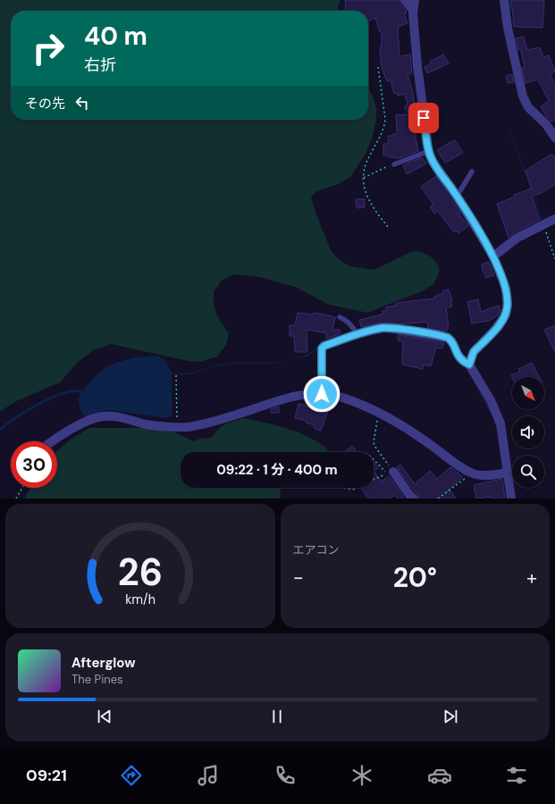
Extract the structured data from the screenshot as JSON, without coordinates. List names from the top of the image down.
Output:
{
  "north": "bottom right",
  "page": {
    "turn": ["40 m", "右折"],
    "then": "その先",
    "limit": "30",
    "trip": "09:22 · 1 分 · 400 m",
    "tile": "エアコン",
    "heat": ["−", "20°", "+"],
    "song": ["Afterglow", "The Pines"],
    "tabs": "09:21",
    "gauge": ["26", "km/h"]
  }
}
